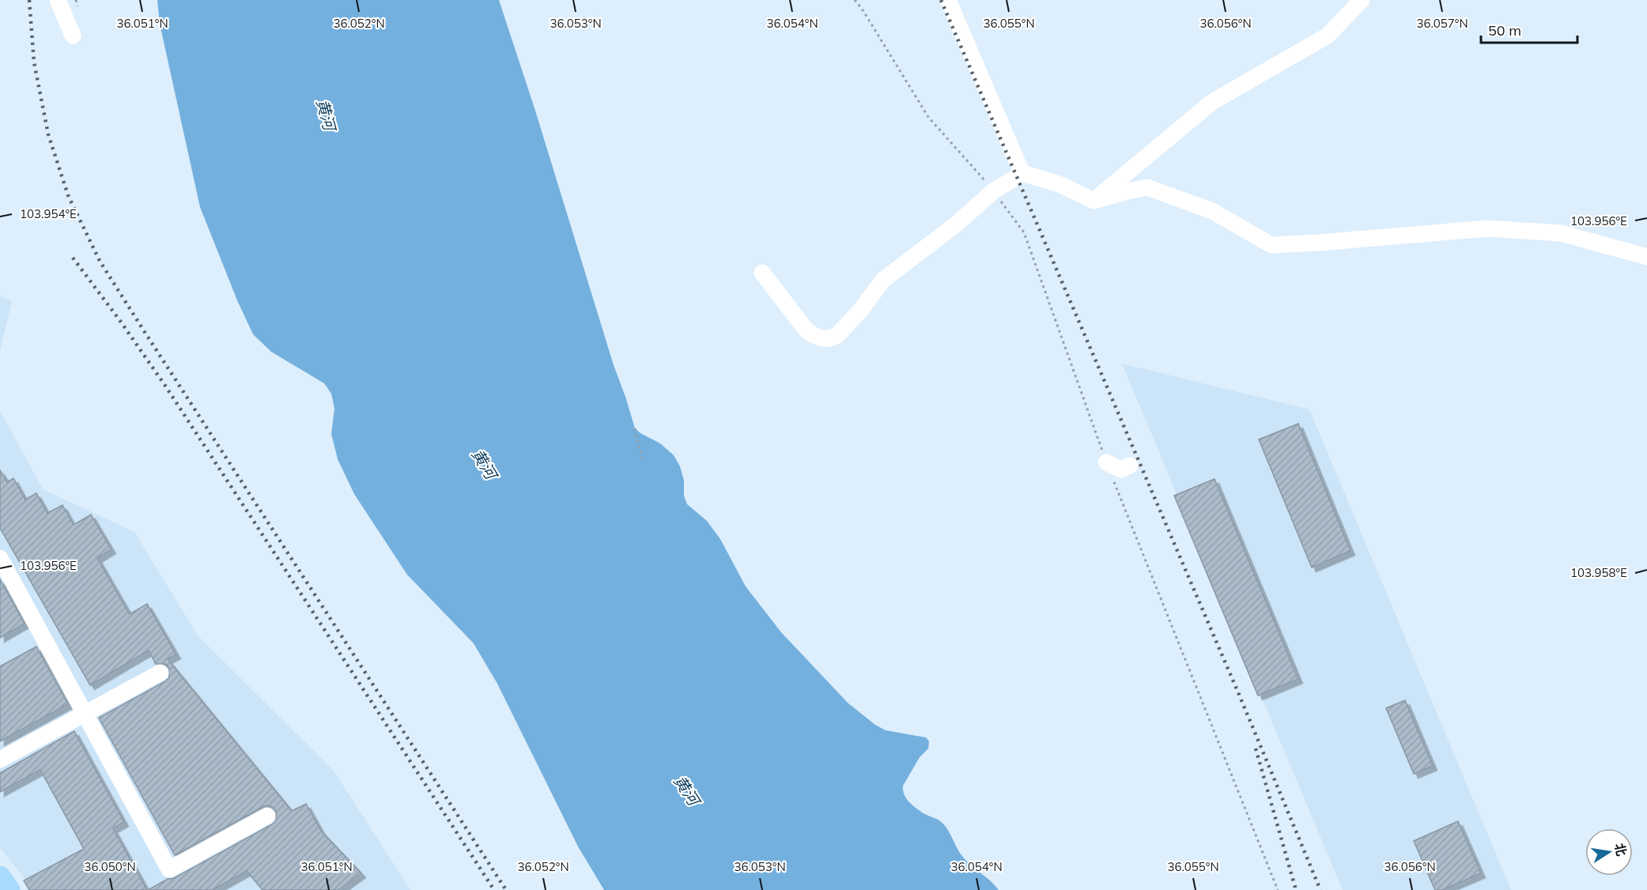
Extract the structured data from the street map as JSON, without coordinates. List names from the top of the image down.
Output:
{
  "water": ["黄河"],
  "scale_bar": "50 m",
  "north": "right",
  "coordinates": [
    "36.051°N",
    "36.052°N",
    "36.053°N",
    "36.054°N",
    "36.055°N",
    "36.056°N",
    "36.057°N",
    "103.954°E",
    "103.956°E",
    "103.958°E",
    "36.050°N"
  ]
}
